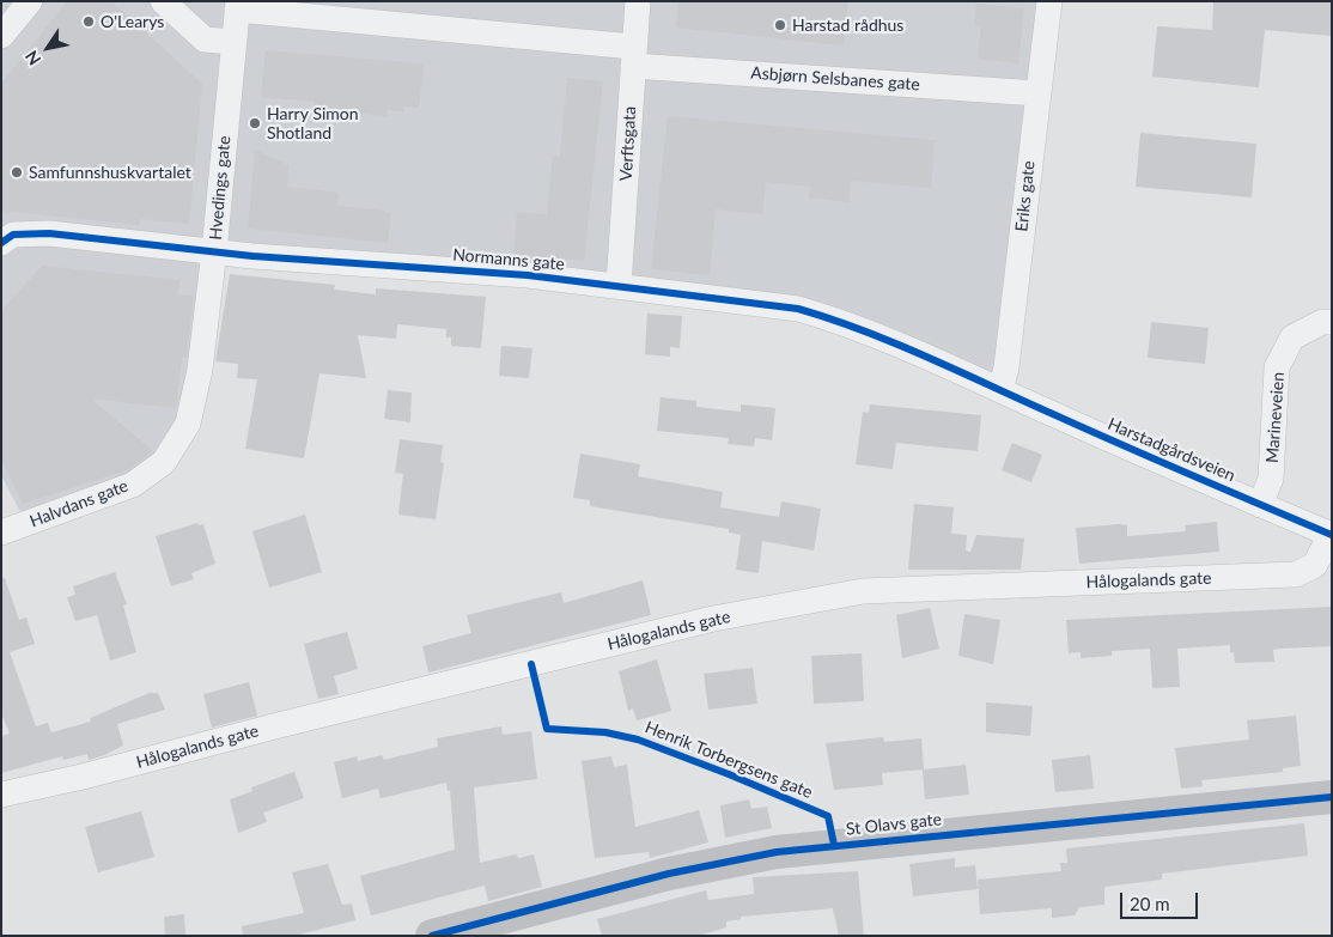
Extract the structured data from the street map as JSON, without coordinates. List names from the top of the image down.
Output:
{
  "streets": {
    "street": [
      "Asbjørn Selsbanes gate",
      "Verftsgata",
      "Hvedings gate",
      "Eriks gate",
      "Normanns gate",
      "Marineveien",
      "Harstadgårdsveien",
      "Halvdans gate",
      "Hålogalands gate",
      "St Olavs gate"
    ],
    "cycle path": ["Henrik Torbergsens gate"]
  },
  "crossings": [
    ["Asbjørn Selsbanes gate", "Verftsgata"],
    ["Asbjørn Selsbanes gate", "Hvedings gate"],
    ["Asbjørn Selsbanes gate", "Eriks gate"],
    ["Verftsgata", "Normanns gate"],
    ["Hvedings gate", "Normanns gate"],
    ["Hvedings gate", "Halvdans gate"],
    ["Eriks gate", "Normanns gate"],
    ["Eriks gate", "Harstadgårdsveien"],
    ["Normanns gate", "Harstadgårdsveien"],
    ["Marineveien", "Harstadgårdsveien"],
    ["Harstadgårdsveien", "Hålogalands gate"]
  ],
  "places": [
    "O'Learys",
    "Harstad rådhus",
    "Harry Simon Shotland",
    "Samfunnshuskvartalet"
  ],
  "scale_bar": "20 m",
  "north": "bottom left"
}
